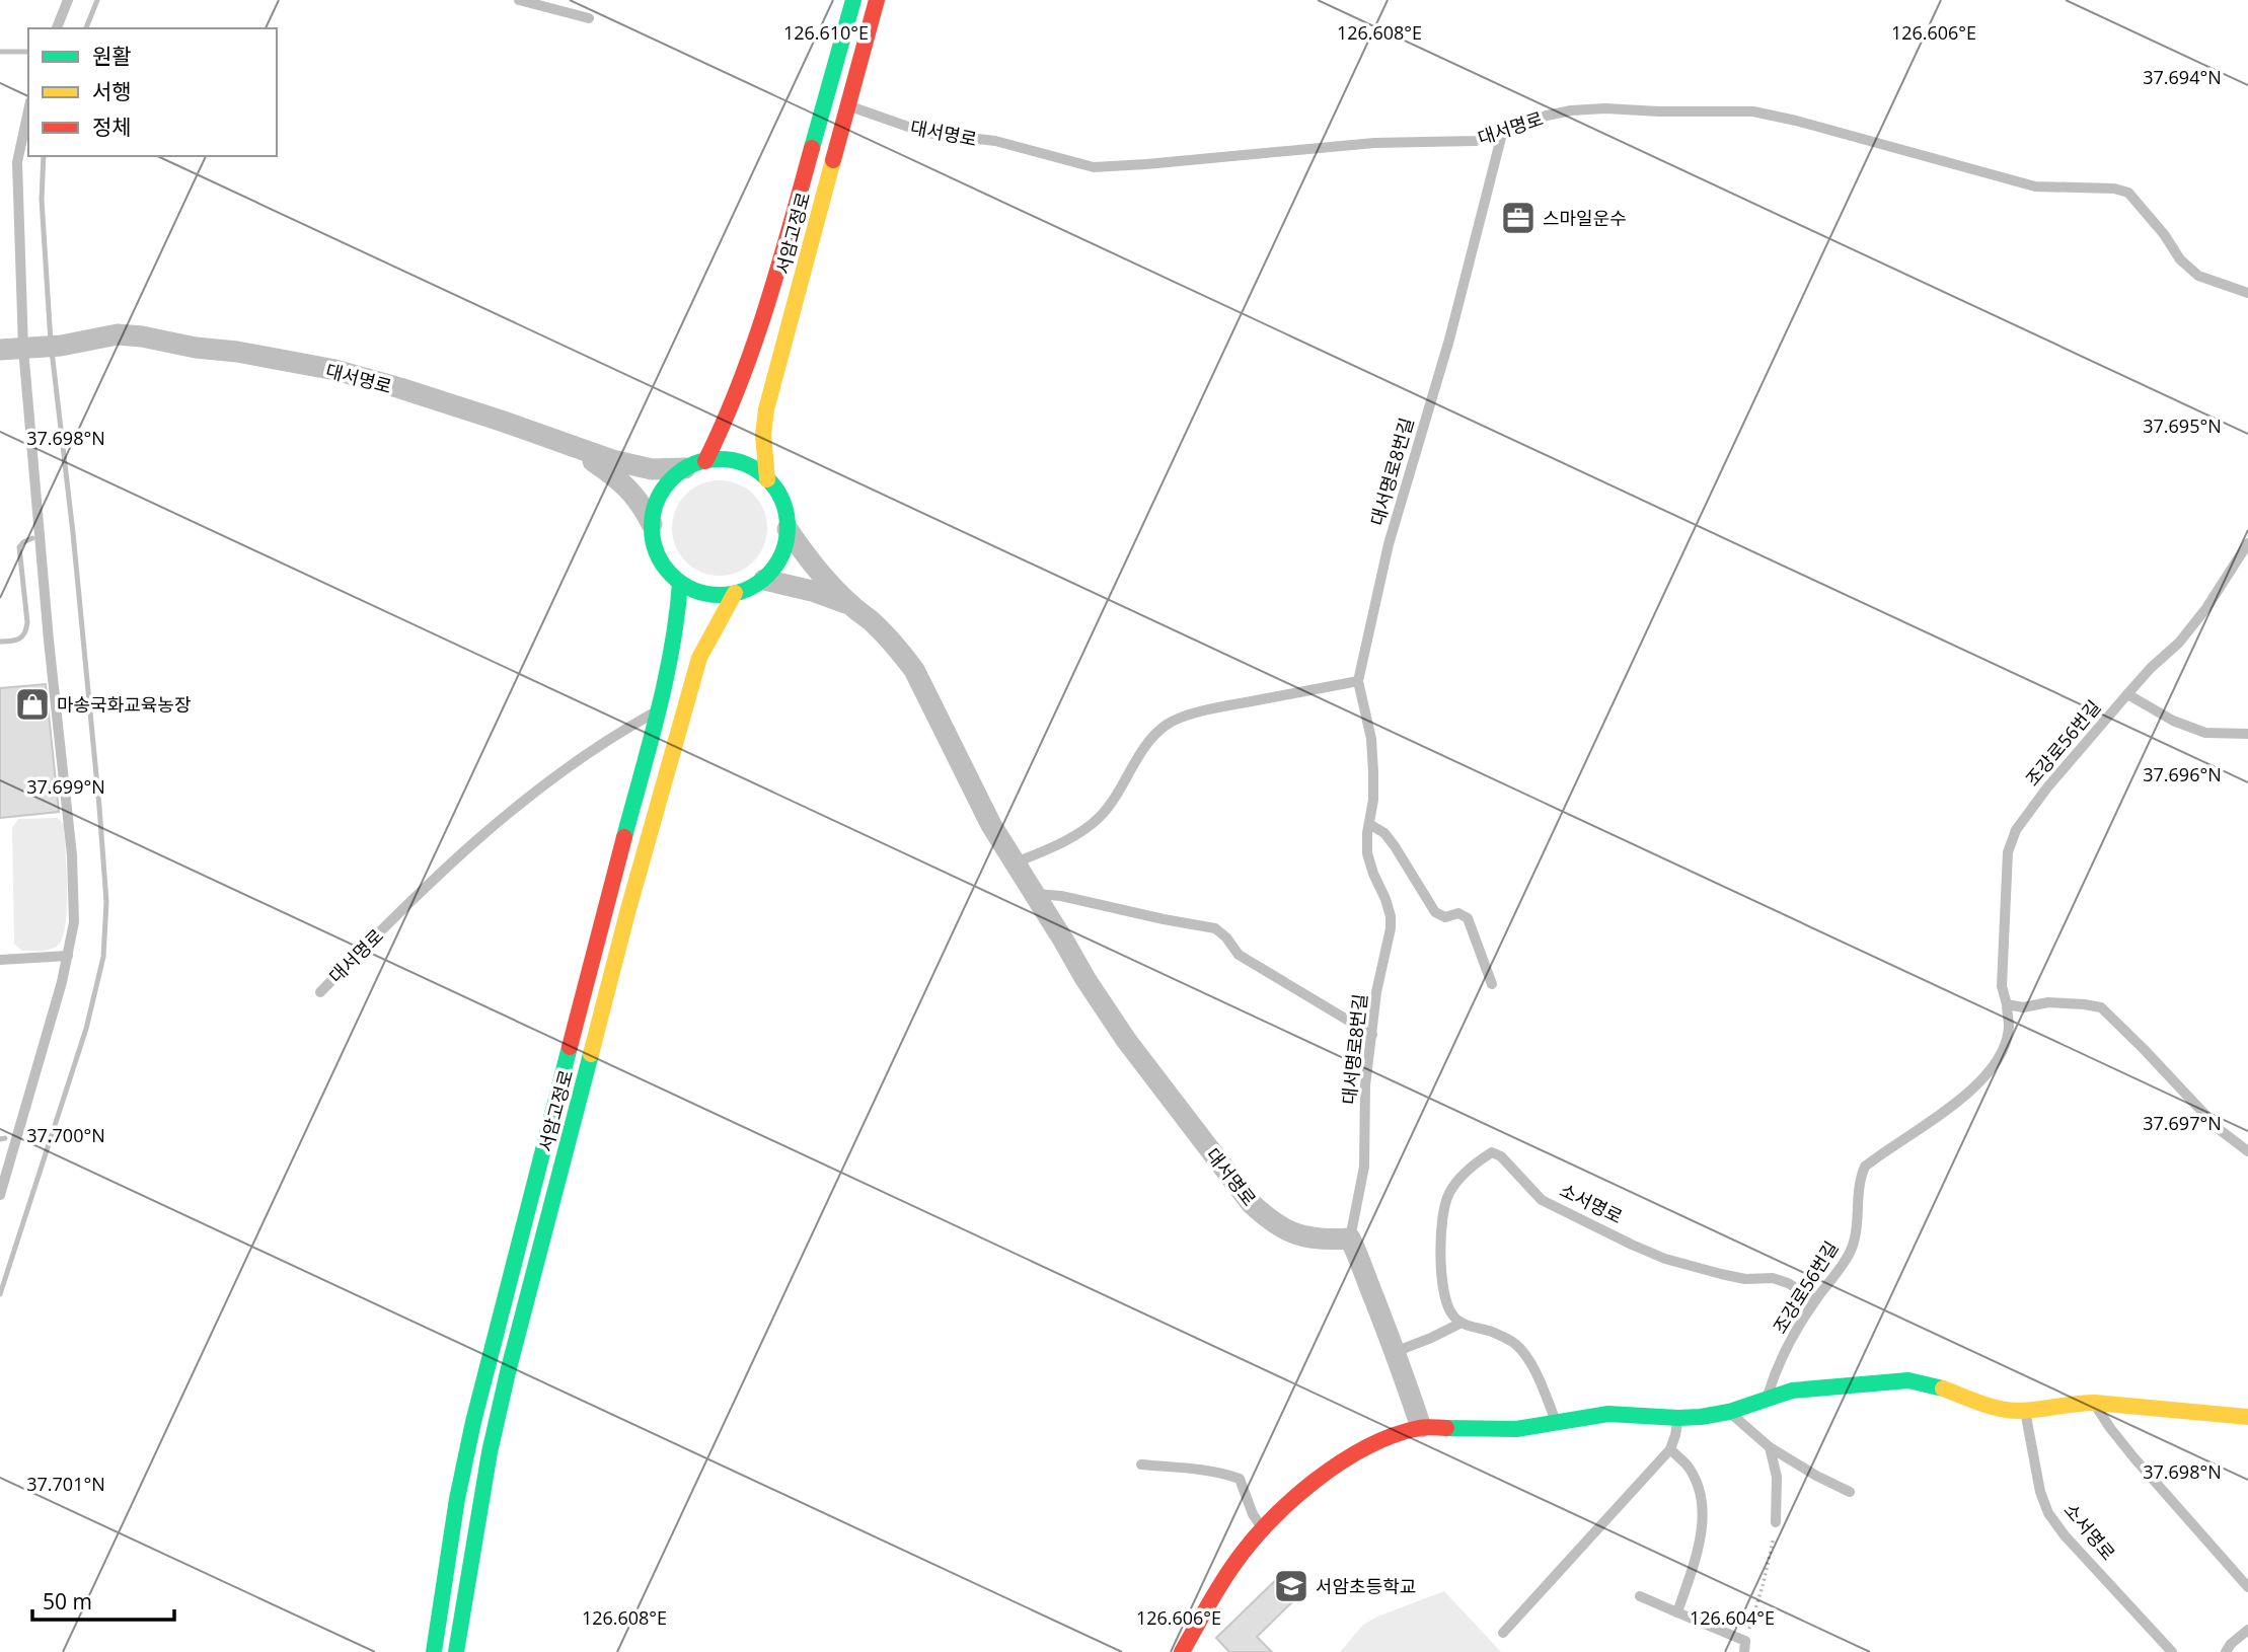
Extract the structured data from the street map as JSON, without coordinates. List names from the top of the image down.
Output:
{
  "streets": {
    "main road": ["서암고정로"],
    "street": ["대서명로"],
    "lane": ["대서명로8번길", "조강로56번길", "소서명로"]
  },
  "crossings": [
    ["대서명로", "서암고정로"],
    ["대서명로", "대서명로8번길"],
    ["조강로56번길", "소서명로"]
  ],
  "places": {
    "office": ["스마일운수"],
    "shop": ["마송국화교육농장"],
    "school or university": ["서암초등학교"]
  },
  "legend": ["원활", "서행", "정체"],
  "scale_bar": "50 m",
  "coordinates": [
    "126.610°E",
    "126.608°E",
    "126.606°E",
    "37.694°N",
    "37.695°N",
    "37.698°N",
    "37.696°N",
    "37.699°N",
    "37.697°N",
    "37.700°N",
    "37.701°N",
    "126.604°E"
  ]
}
